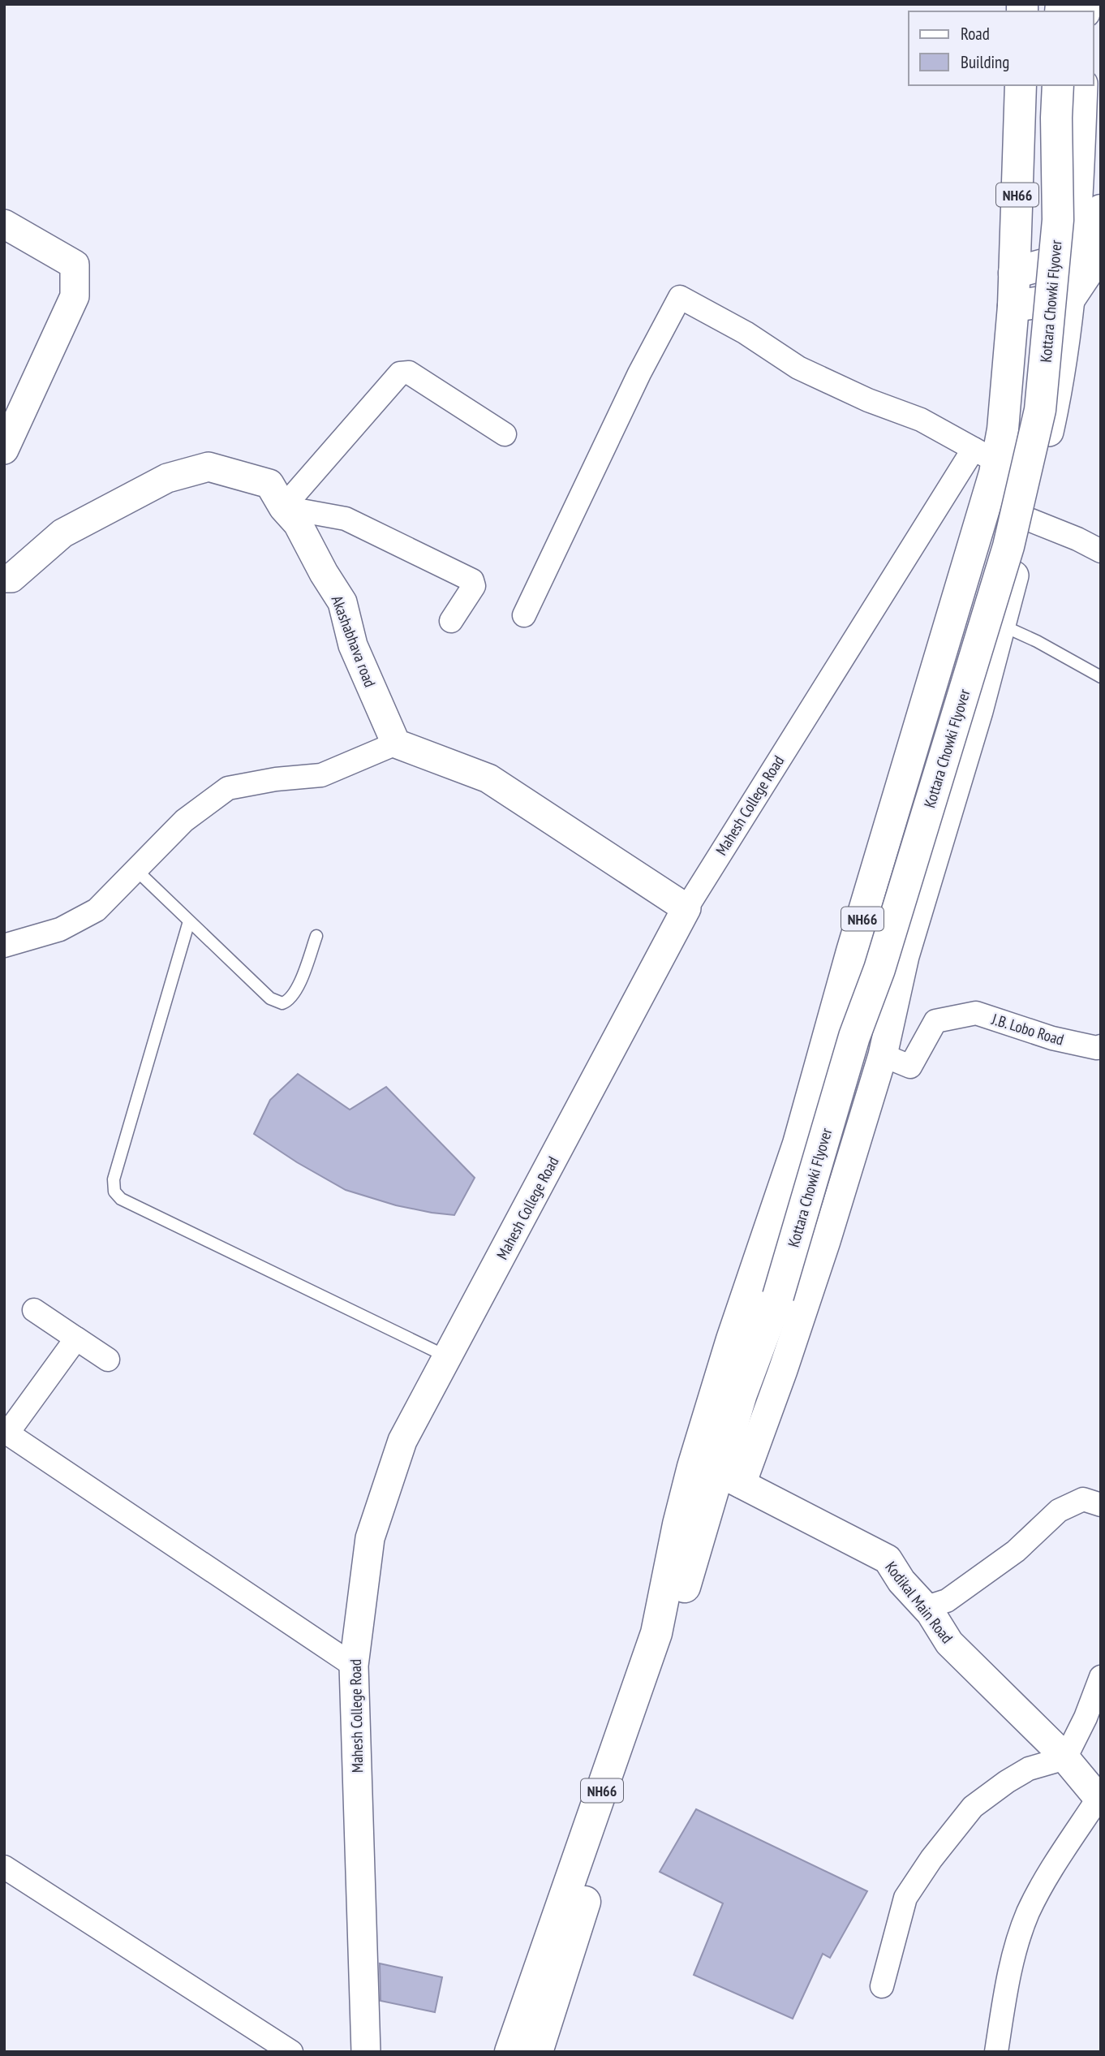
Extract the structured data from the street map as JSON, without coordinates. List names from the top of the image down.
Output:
{
  "streets": {
    "main road": ["NH66", "Kottara Chowki Flyover"],
    "street": [
      "Akashabhava road",
      "Mahesh College Road",
      "J.B. Lobo Road",
      "Kodikal Main Road"
    ]
  },
  "crossings": [
    ["NH66", "Kottara Chowki Flyover"],
    ["NH66", "Mahesh College Road"],
    ["NH66", "Kodikal Main Road"],
    ["Kottara Chowki Flyover", "Kodikal Main Road"]
  ],
  "legend": ["Road", "Building"]
}
